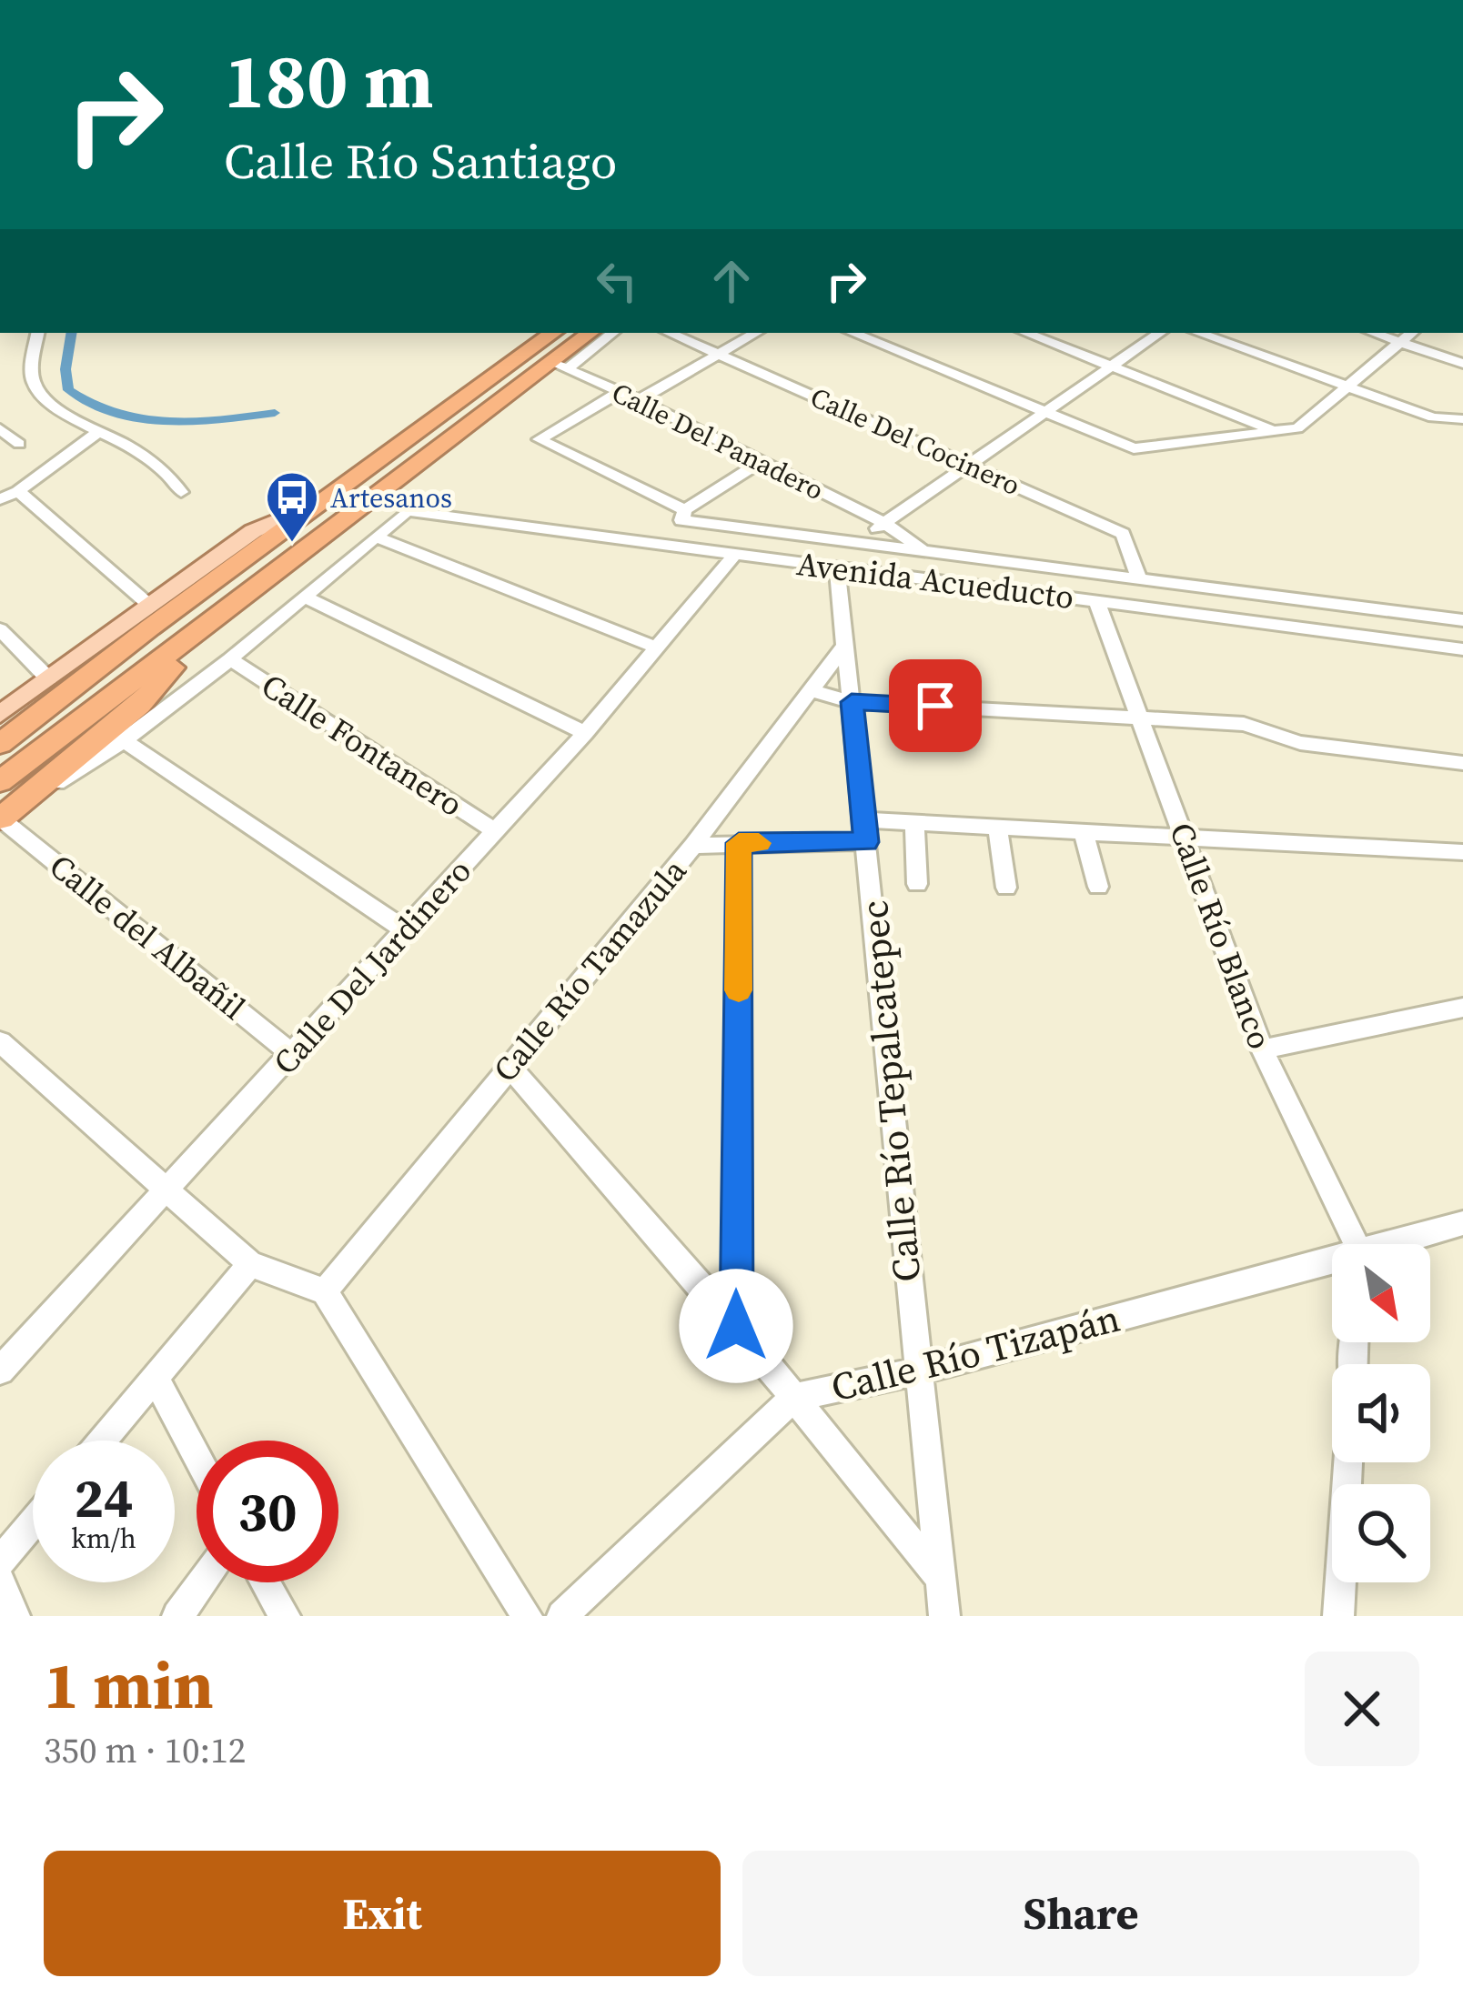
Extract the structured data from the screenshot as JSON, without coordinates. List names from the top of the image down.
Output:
{
  "streets": {
    "street": [
      "Calle Del Panadero",
      "Calle Del Cocinero",
      "Avenida Acueducto",
      "Calle Fontanero",
      "Calle Río Blanco",
      "Calle del Albañil",
      "Calle Del Jardinero",
      "Calle Río Tamazula",
      "Calle Río Tepalcatepec",
      "Calle Río Tizapán"
    ]
  },
  "crossings": [
    ["Calle Del Panadero", "Avenida Acueducto"],
    ["Calle Del Cocinero", "Avenida Acueducto"],
    ["Avenida Acueducto", "Calle Río Blanco"],
    ["Avenida Acueducto", "Calle Del Jardinero"],
    ["Avenida Acueducto", "Calle Río Tepalcatepec"],
    ["Calle Fontanero", "Calle Del Jardinero"],
    ["Calle del Albañil", "Calle Del Jardinero"],
    ["Calle Río Tamazula", "Calle Río Tepalcatepec"],
    ["Calle Río Tepalcatepec", "Calle Río Tizapán"]
  ],
  "places": {
    "bus stop": ["Artesanos"]
  },
  "north": "bottom right",
  "page": {
    "turn": ["180 m", "Calle Río Santiago"],
    "speed": "24 km/h",
    "limit": "30",
    "heading": ["1 min", "350 m · 10:12"],
    "buttons": ["Exit", "Share"]
  }
}
